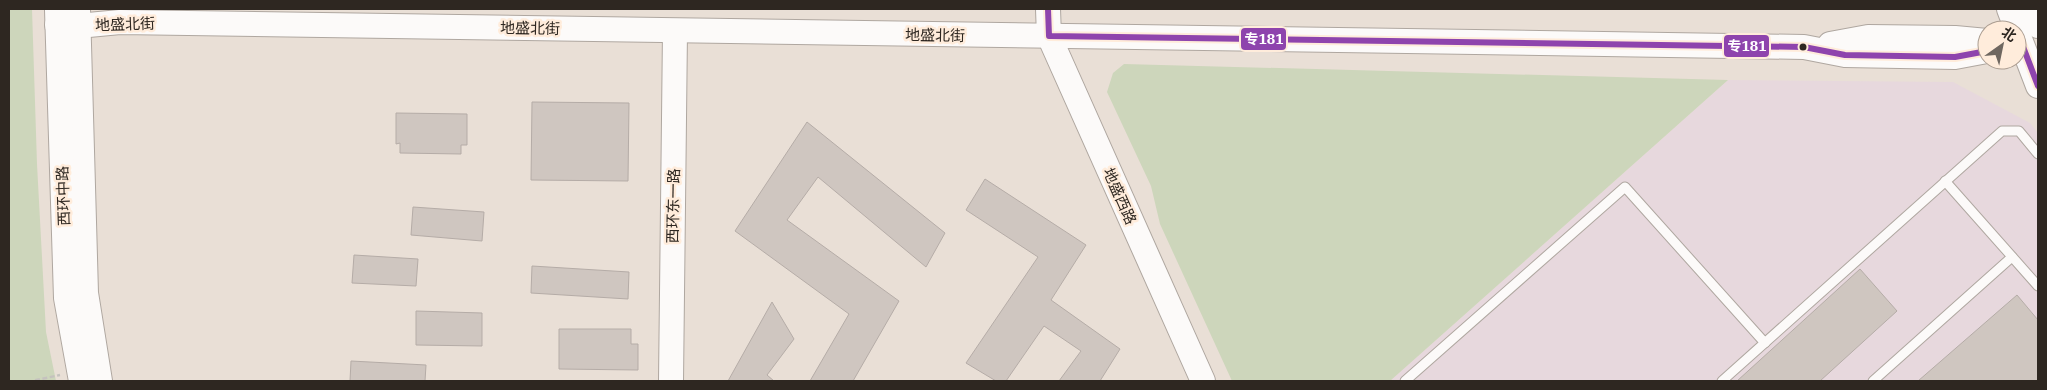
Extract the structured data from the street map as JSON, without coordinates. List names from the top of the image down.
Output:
{
  "streets": {
    "street": [
      "地盛北街",
      "西环中路",
      "地盛西路",
      "西环东一路"
    ]
  },
  "crossings": [
    ["地盛北街", "西环中路"],
    ["地盛北街", "地盛西路"],
    ["地盛北街", "西环东一路"]
  ],
  "lines": ["transit line 专181"],
  "north": "top right"
}
